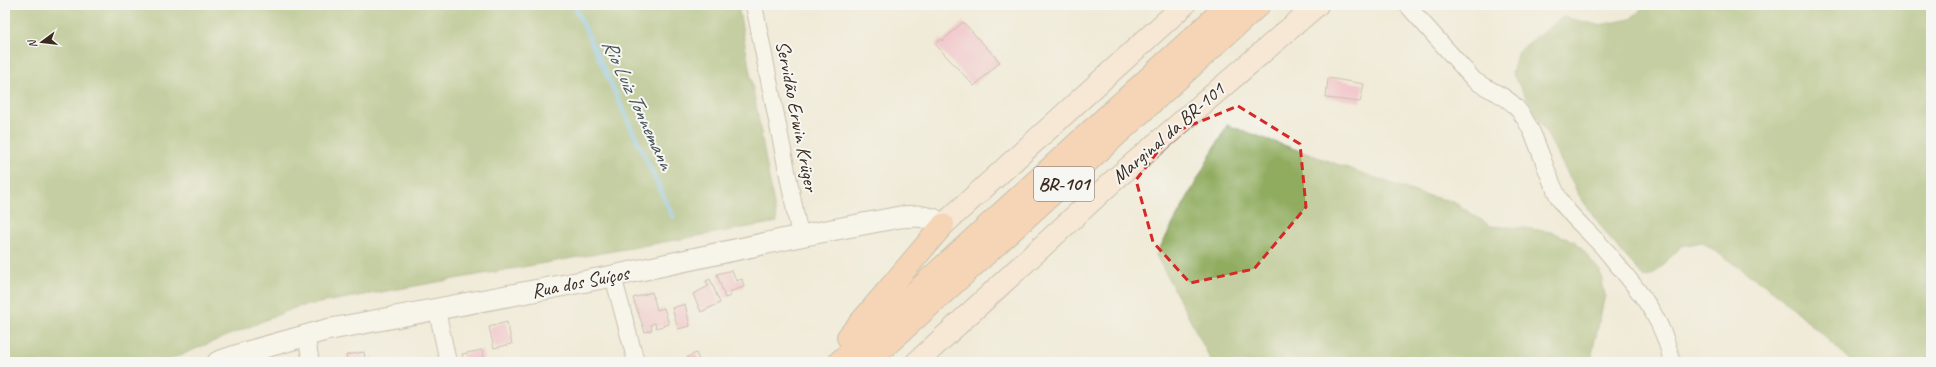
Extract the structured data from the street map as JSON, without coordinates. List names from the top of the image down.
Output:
{
  "streets": {
    "highway": ["BR-101"],
    "main road": ["Marginal da BR-101"],
    "street": ["Servidão Erwin Krüger", "Rua dos Suíços"]
  },
  "crossings": [
    ["Servidão Erwin Krüger", "Rua dos Suíços"]
  ],
  "water": ["Rio Luiz Tonnemann"],
  "north": "left"
}
